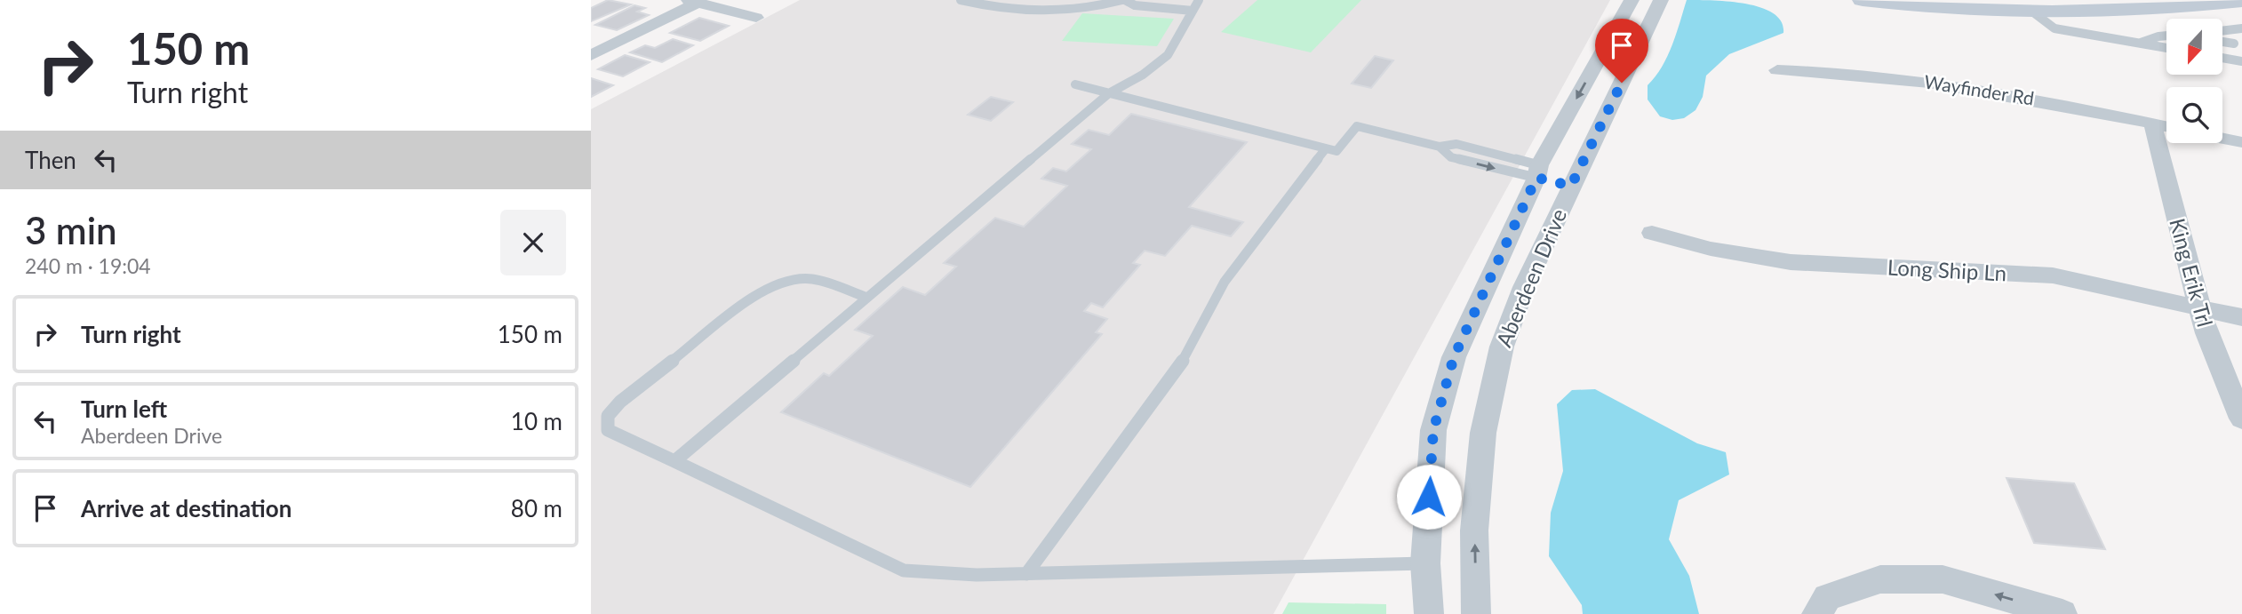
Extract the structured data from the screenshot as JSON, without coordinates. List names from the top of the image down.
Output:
{
  "streets": {
    "street": [
      "Wayfinder Rd",
      "Long Ship Ln",
      "King Erik Trl",
      "Aberdeen Drive"
    ]
  },
  "crossings": [
    ["Wayfinder Rd", "King Erik Trl"],
    ["Long Ship Ln", "King Erik Trl"]
  ],
  "north": "bottom",
  "page": {
    "turn": ["150 m", "Turn right"],
    "then": "Then",
    "heading": ["3 min", "240 m · 19:04"],
    "list": [
      {
        "name": "Turn right",
        "value": "150 m"
      },
      {
        "name": "Turn left",
        "note": "Aberdeen Drive",
        "value": "10 m"
      },
      {
        "name": "Arrive at destination",
        "value": "80 m"
      }
    ]
  }
}
